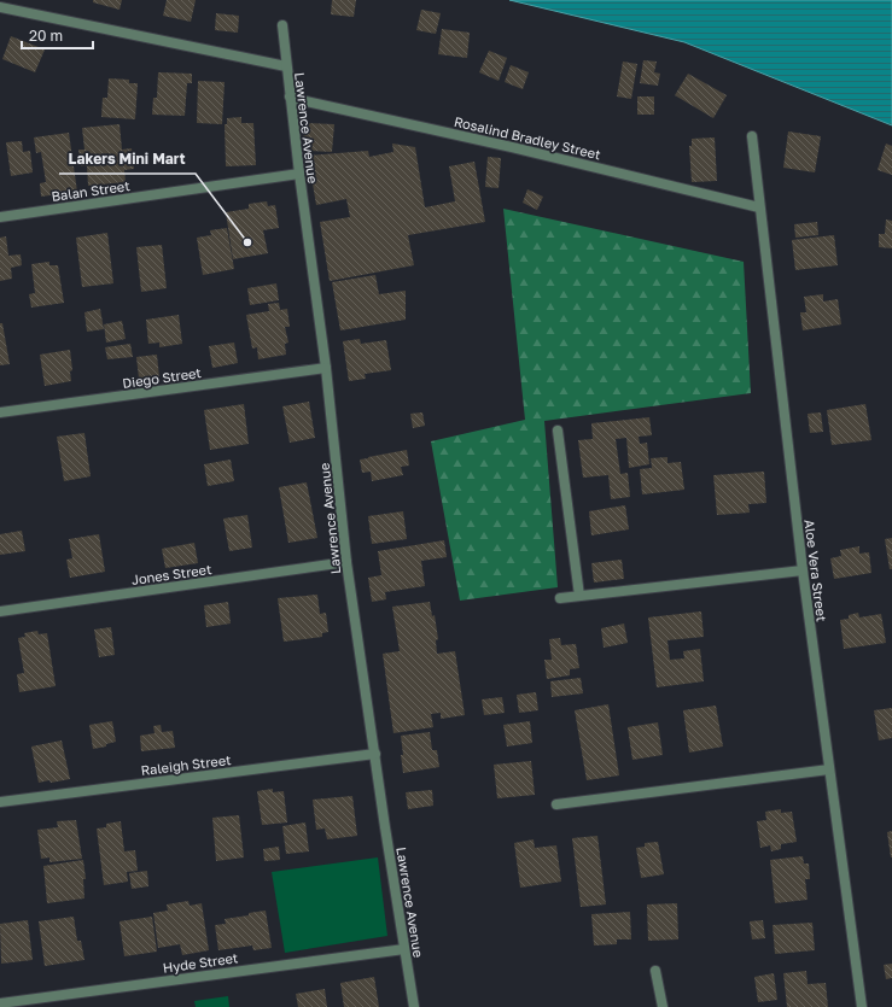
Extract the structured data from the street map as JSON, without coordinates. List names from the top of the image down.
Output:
{
  "streets": {
    "street": [
      "Lawrence Avenue",
      "Rosalind Bradley Street",
      "Balan Street",
      "Diego Street",
      "Aloe Vera Street",
      "Jones Street",
      "Raleigh Street",
      "Hyde Street"
    ]
  },
  "crossings": [
    ["Lawrence Avenue", "Rosalind Bradley Street"],
    ["Lawrence Avenue", "Balan Street"],
    ["Lawrence Avenue", "Diego Street"],
    ["Lawrence Avenue", "Jones Street"],
    ["Lawrence Avenue", "Raleigh Street"],
    ["Lawrence Avenue", "Hyde Street"],
    ["Rosalind Bradley Street", "Aloe Vera Street"]
  ],
  "places": ["Lakers Mini Mart"],
  "scale_bar": "20 m"
}
